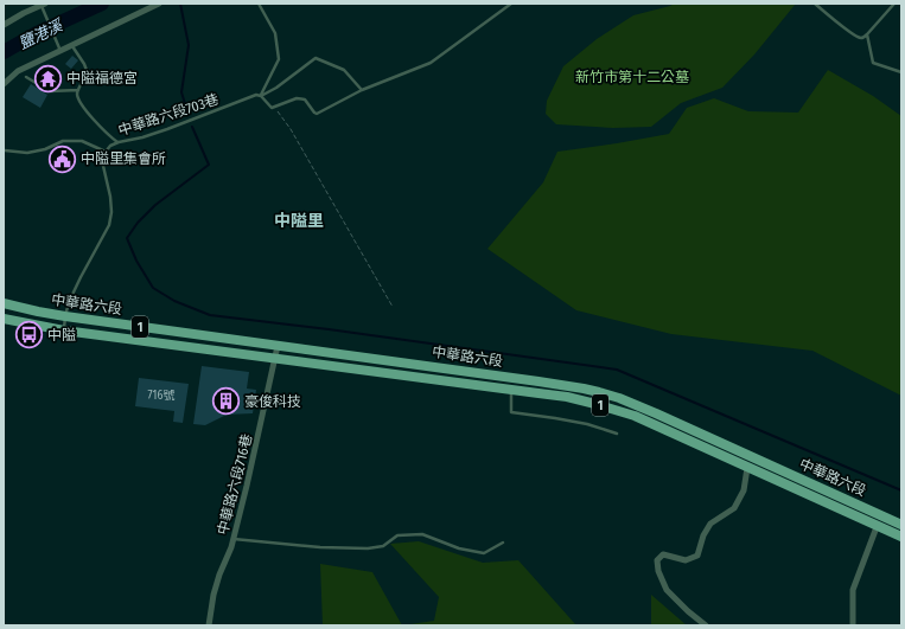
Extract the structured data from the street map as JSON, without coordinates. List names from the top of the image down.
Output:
{
  "streets": {
    "main road": ["中華路六段", "1"],
    "street": ["中華路六段716巷"],
    "lane": ["中華路六段703巷"]
  },
  "crossings": [
    ["中華路六段703巷", "中華路六段"],
    ["中華路六段", "中華路六段716巷"]
  ],
  "districts": ["中隘里"],
  "water": ["鹽港溪"],
  "parks": ["新竹市第十二公墓"],
  "places": {
    "temple": ["中隘福德宮"],
    "public building": ["中隘里集會所"],
    "bus stop": ["中隘"],
    "building": ["豪俊科技"]
  },
  "house_numbers": ["716號"]
}
